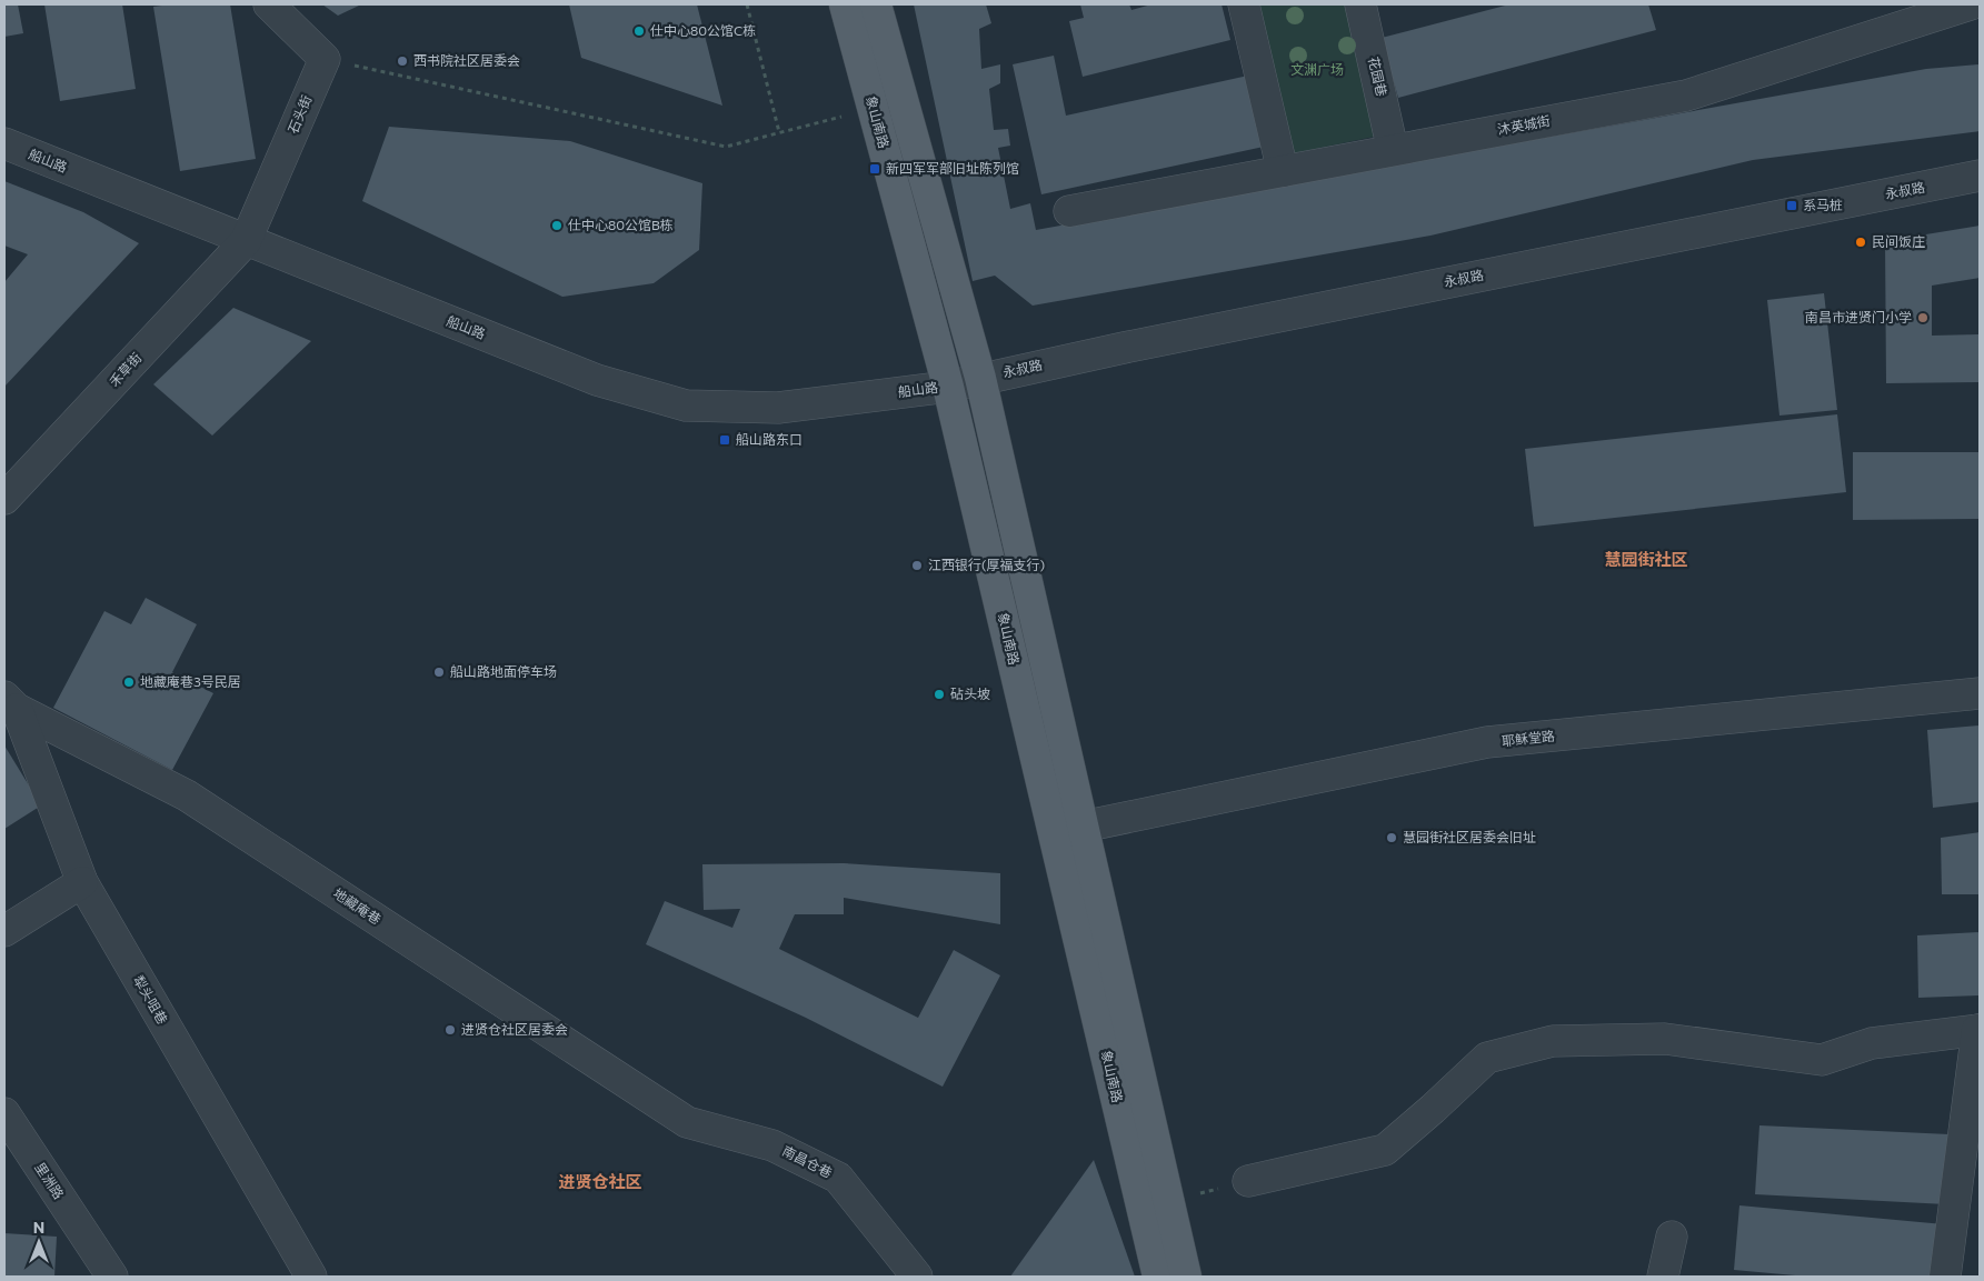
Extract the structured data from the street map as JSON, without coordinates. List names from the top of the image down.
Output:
{
  "streets": {
    "main road": ["象山南路"],
    "street": [
      "花园巷",
      "石头街",
      "沐英城街",
      "船山路",
      "永叔路",
      "禾草街",
      "耶稣堂路",
      "地藏庵巷",
      "犁头咀巷",
      "南昌仓巷",
      "里洲路"
    ]
  },
  "crossings": [
    ["花园巷", "沐英城街"],
    ["石头街", "船山路"],
    ["石头街", "禾草街"],
    ["象山南路", "船山路"],
    ["象山南路", "永叔路"],
    ["象山南路", "耶稣堂路"],
    ["船山路", "永叔路"],
    ["船山路", "禾草街"],
    ["地藏庵巷", "犁头咀巷"],
    ["地藏庵巷", "南昌仓巷"]
  ],
  "districts": ["慧园街社区", "进贤仓社区"],
  "parks": ["文渊广场"],
  "places": {
    "other": [
      "仕中心80公馆C栋",
      "西书院社区居委会",
      "仕中心80公馆B栋",
      "民间饭庄",
      "南昌市进贤门小学",
      "江西银行(厚福支行)",
      "船山路地面停车场",
      "地藏庵巷3号民居",
      "砧头坡",
      "慧园街社区居委会旧址",
      "进贤仓社区居委会"
    ],
    "transit": ["新四军军部旧址陈列馆", "系马桩", "船山路东口"]
  },
  "north": "top"
}
